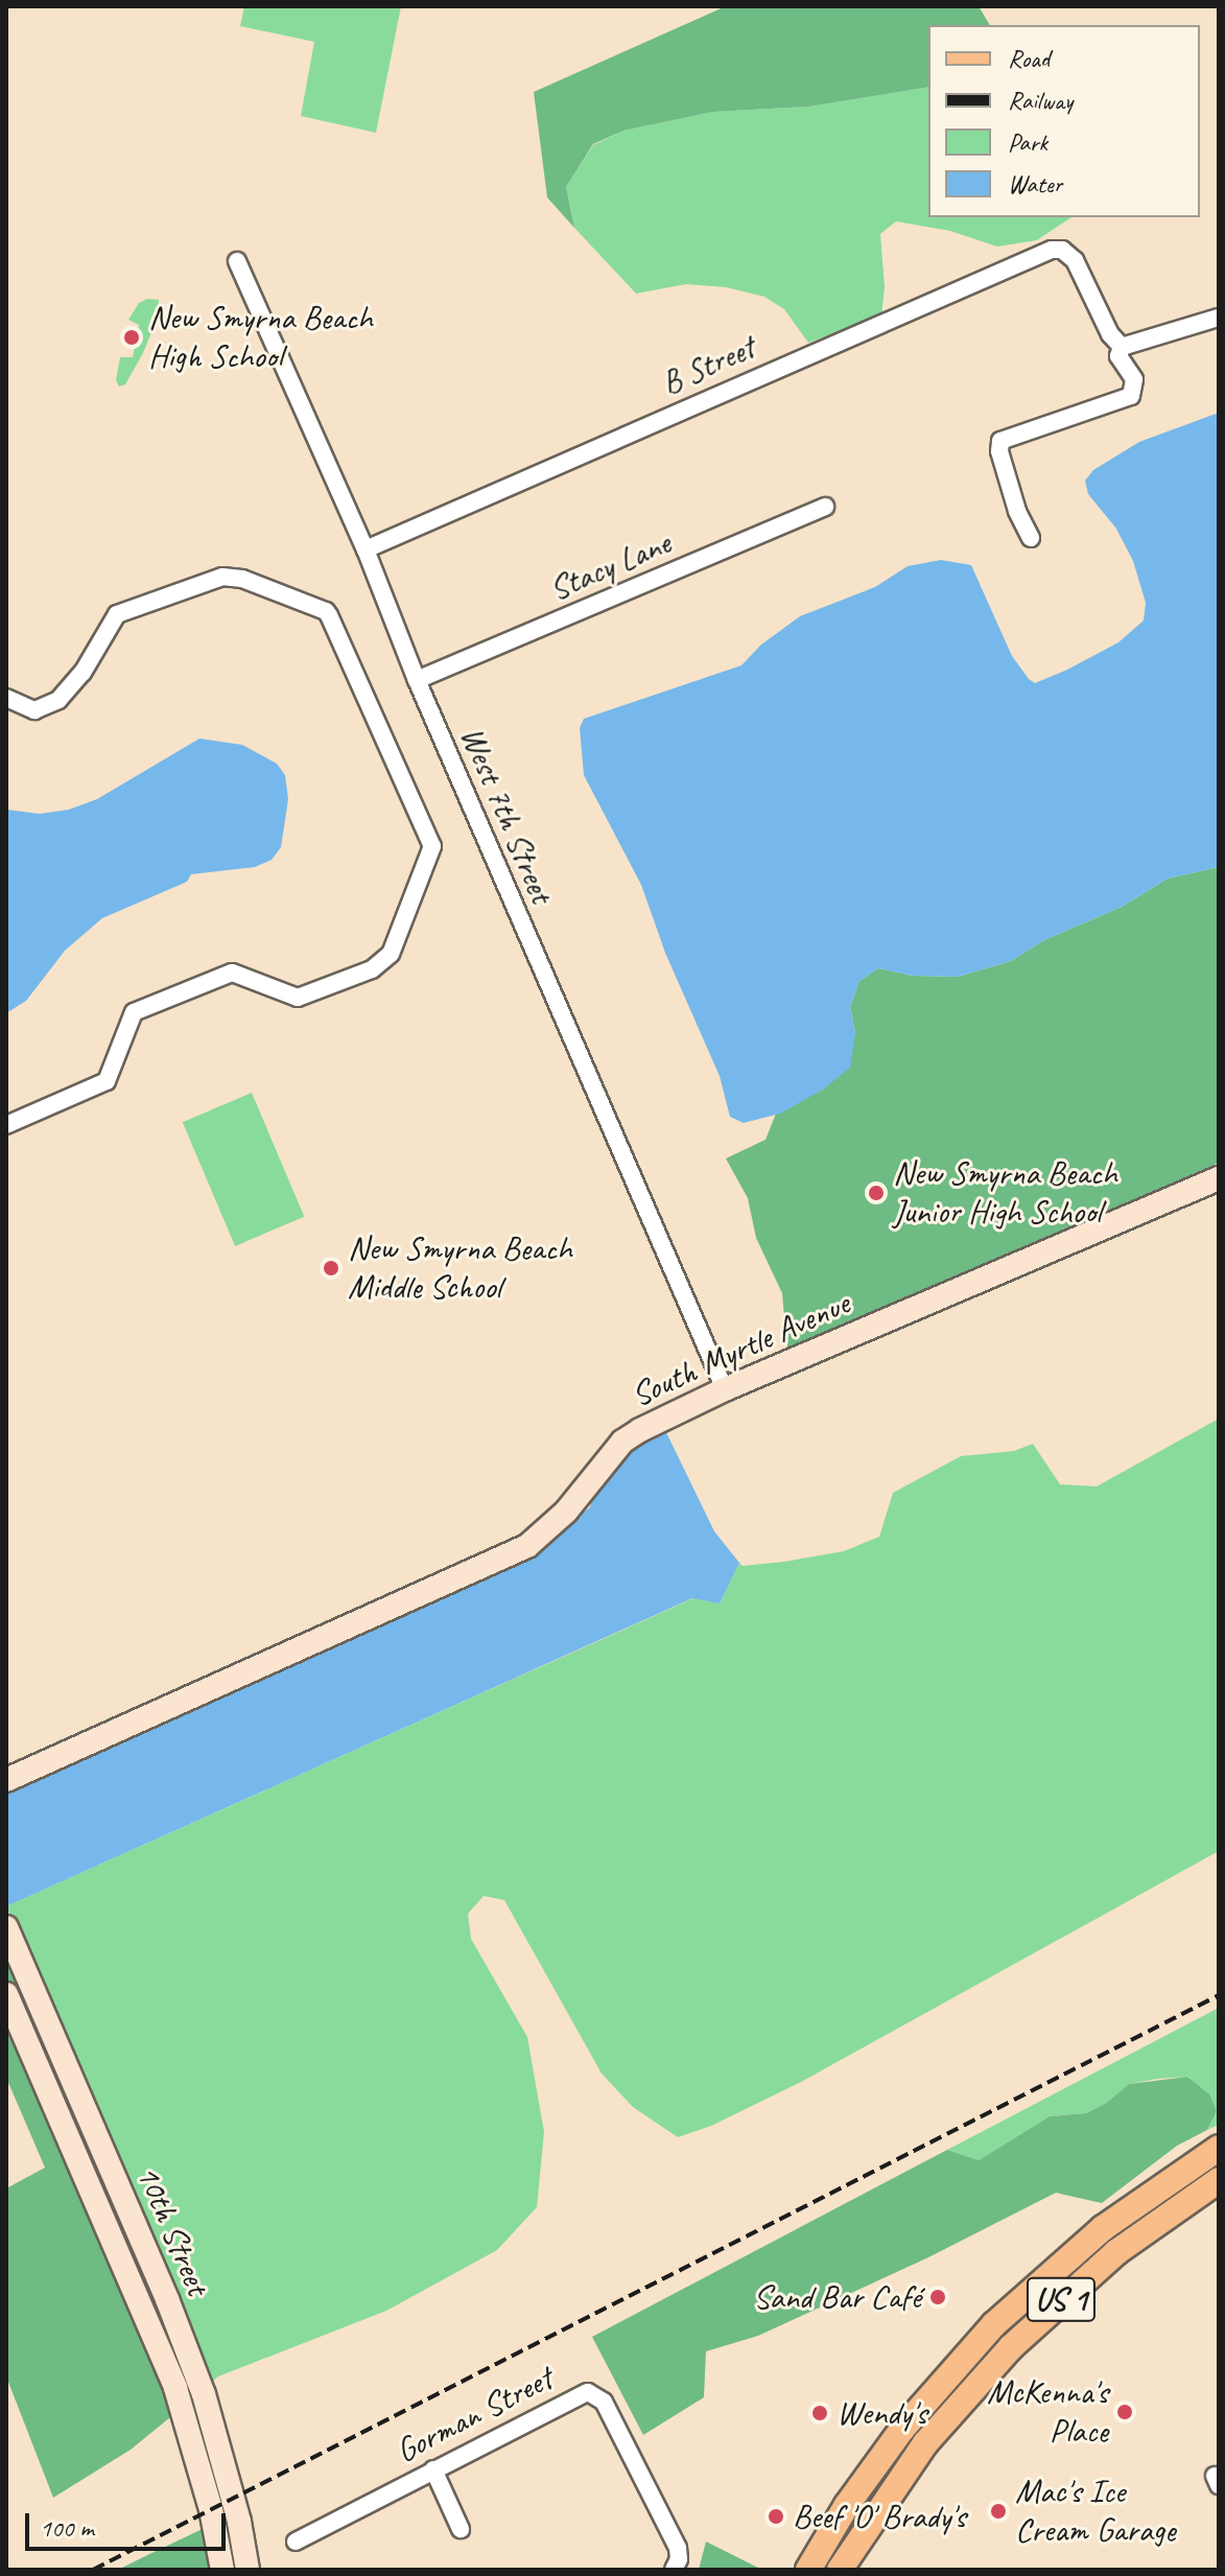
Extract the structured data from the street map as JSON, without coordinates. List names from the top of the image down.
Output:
{
  "streets": {
    "main road": ["US 1"],
    "street": [
      "B Street",
      "Stacy Lane",
      "West 7th Street",
      "South Myrtle Avenue",
      "10th Street",
      "Gorman Street"
    ]
  },
  "crossings": [
    ["B Street", "West 7th Street"],
    ["Stacy Lane", "West 7th Street"],
    ["West 7th Street", "South Myrtle Avenue"]
  ],
  "places": [
    "New Smyrna Beach High School",
    "New Smyrna Beach Junior High School",
    "New Smyrna Beach Middle School",
    "Sand Bar Café",
    "McKenna's Place",
    "Wendy's",
    "Mac's Ice Cream Garage",
    "Beef 'O' Brady's"
  ],
  "legend": [
    "Road",
    "Railway",
    "Park",
    "Water"
  ],
  "scale_bar": "100 m"
}
